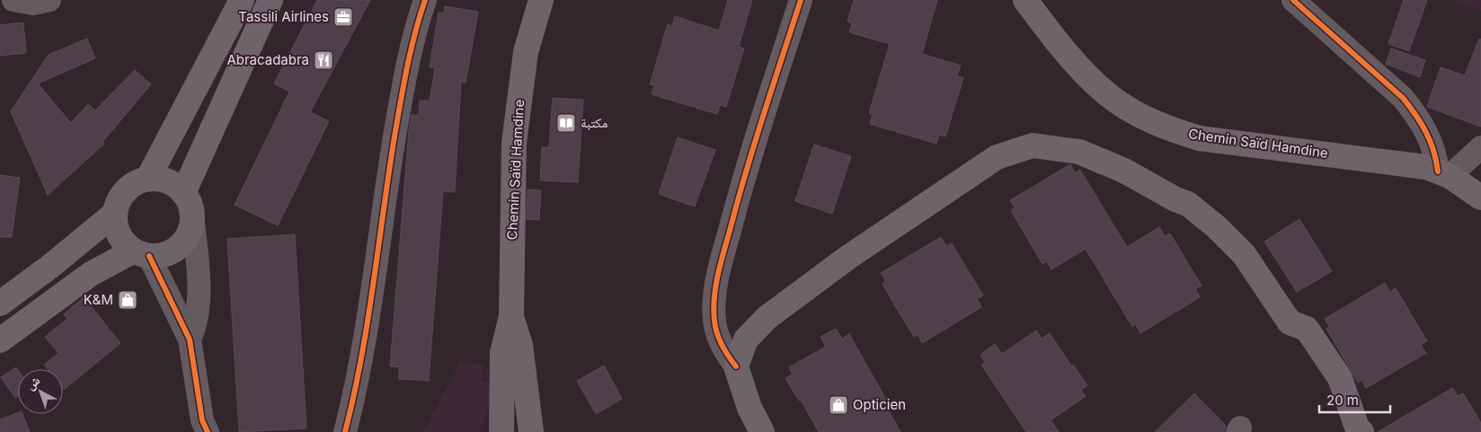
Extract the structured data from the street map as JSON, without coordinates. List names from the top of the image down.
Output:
{
  "streets": {
    "main road": ["Chemin Saïd Hamdine"]
  },
  "places": {
    "office": ["Tassili Airlines"],
    "restaurant": ["Abracadabra"],
    "library": ["مكتبة"],
    "shop": ["K&M", "Opticien"]
  },
  "scale_bar": "20 m",
  "north": "top left"
}
